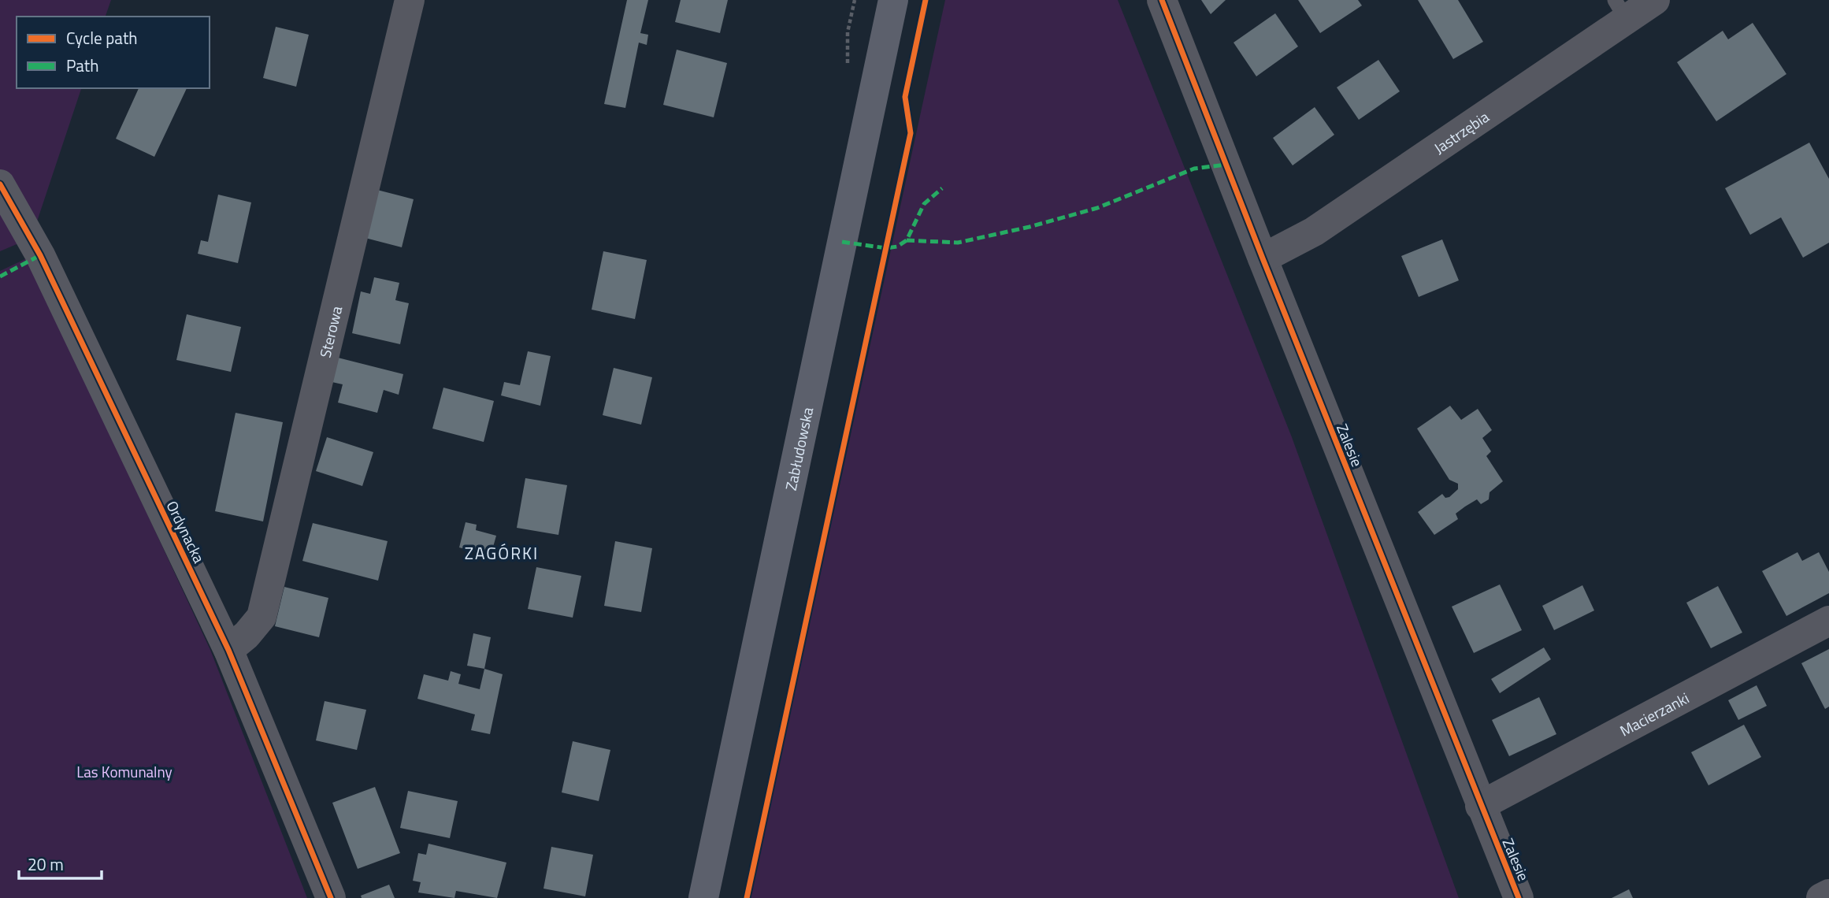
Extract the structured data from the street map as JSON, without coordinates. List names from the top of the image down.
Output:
{
  "streets": {
    "highway": ["Zabłudowska"],
    "street": [
      "Jastrzębia",
      "Sterowa",
      "Zalesie",
      "Ordynacka",
      "Macierzanki"
    ]
  },
  "crossings": [
    ["Jastrzębia", "Zalesie"],
    ["Sterowa", "Ordynacka"],
    ["Zalesie", "Macierzanki"]
  ],
  "districts": ["ZAGÓRKI"],
  "parks": ["Las Komunalny"],
  "legend": ["Cycle path", "Path"],
  "scale_bar": "20 m"
}
